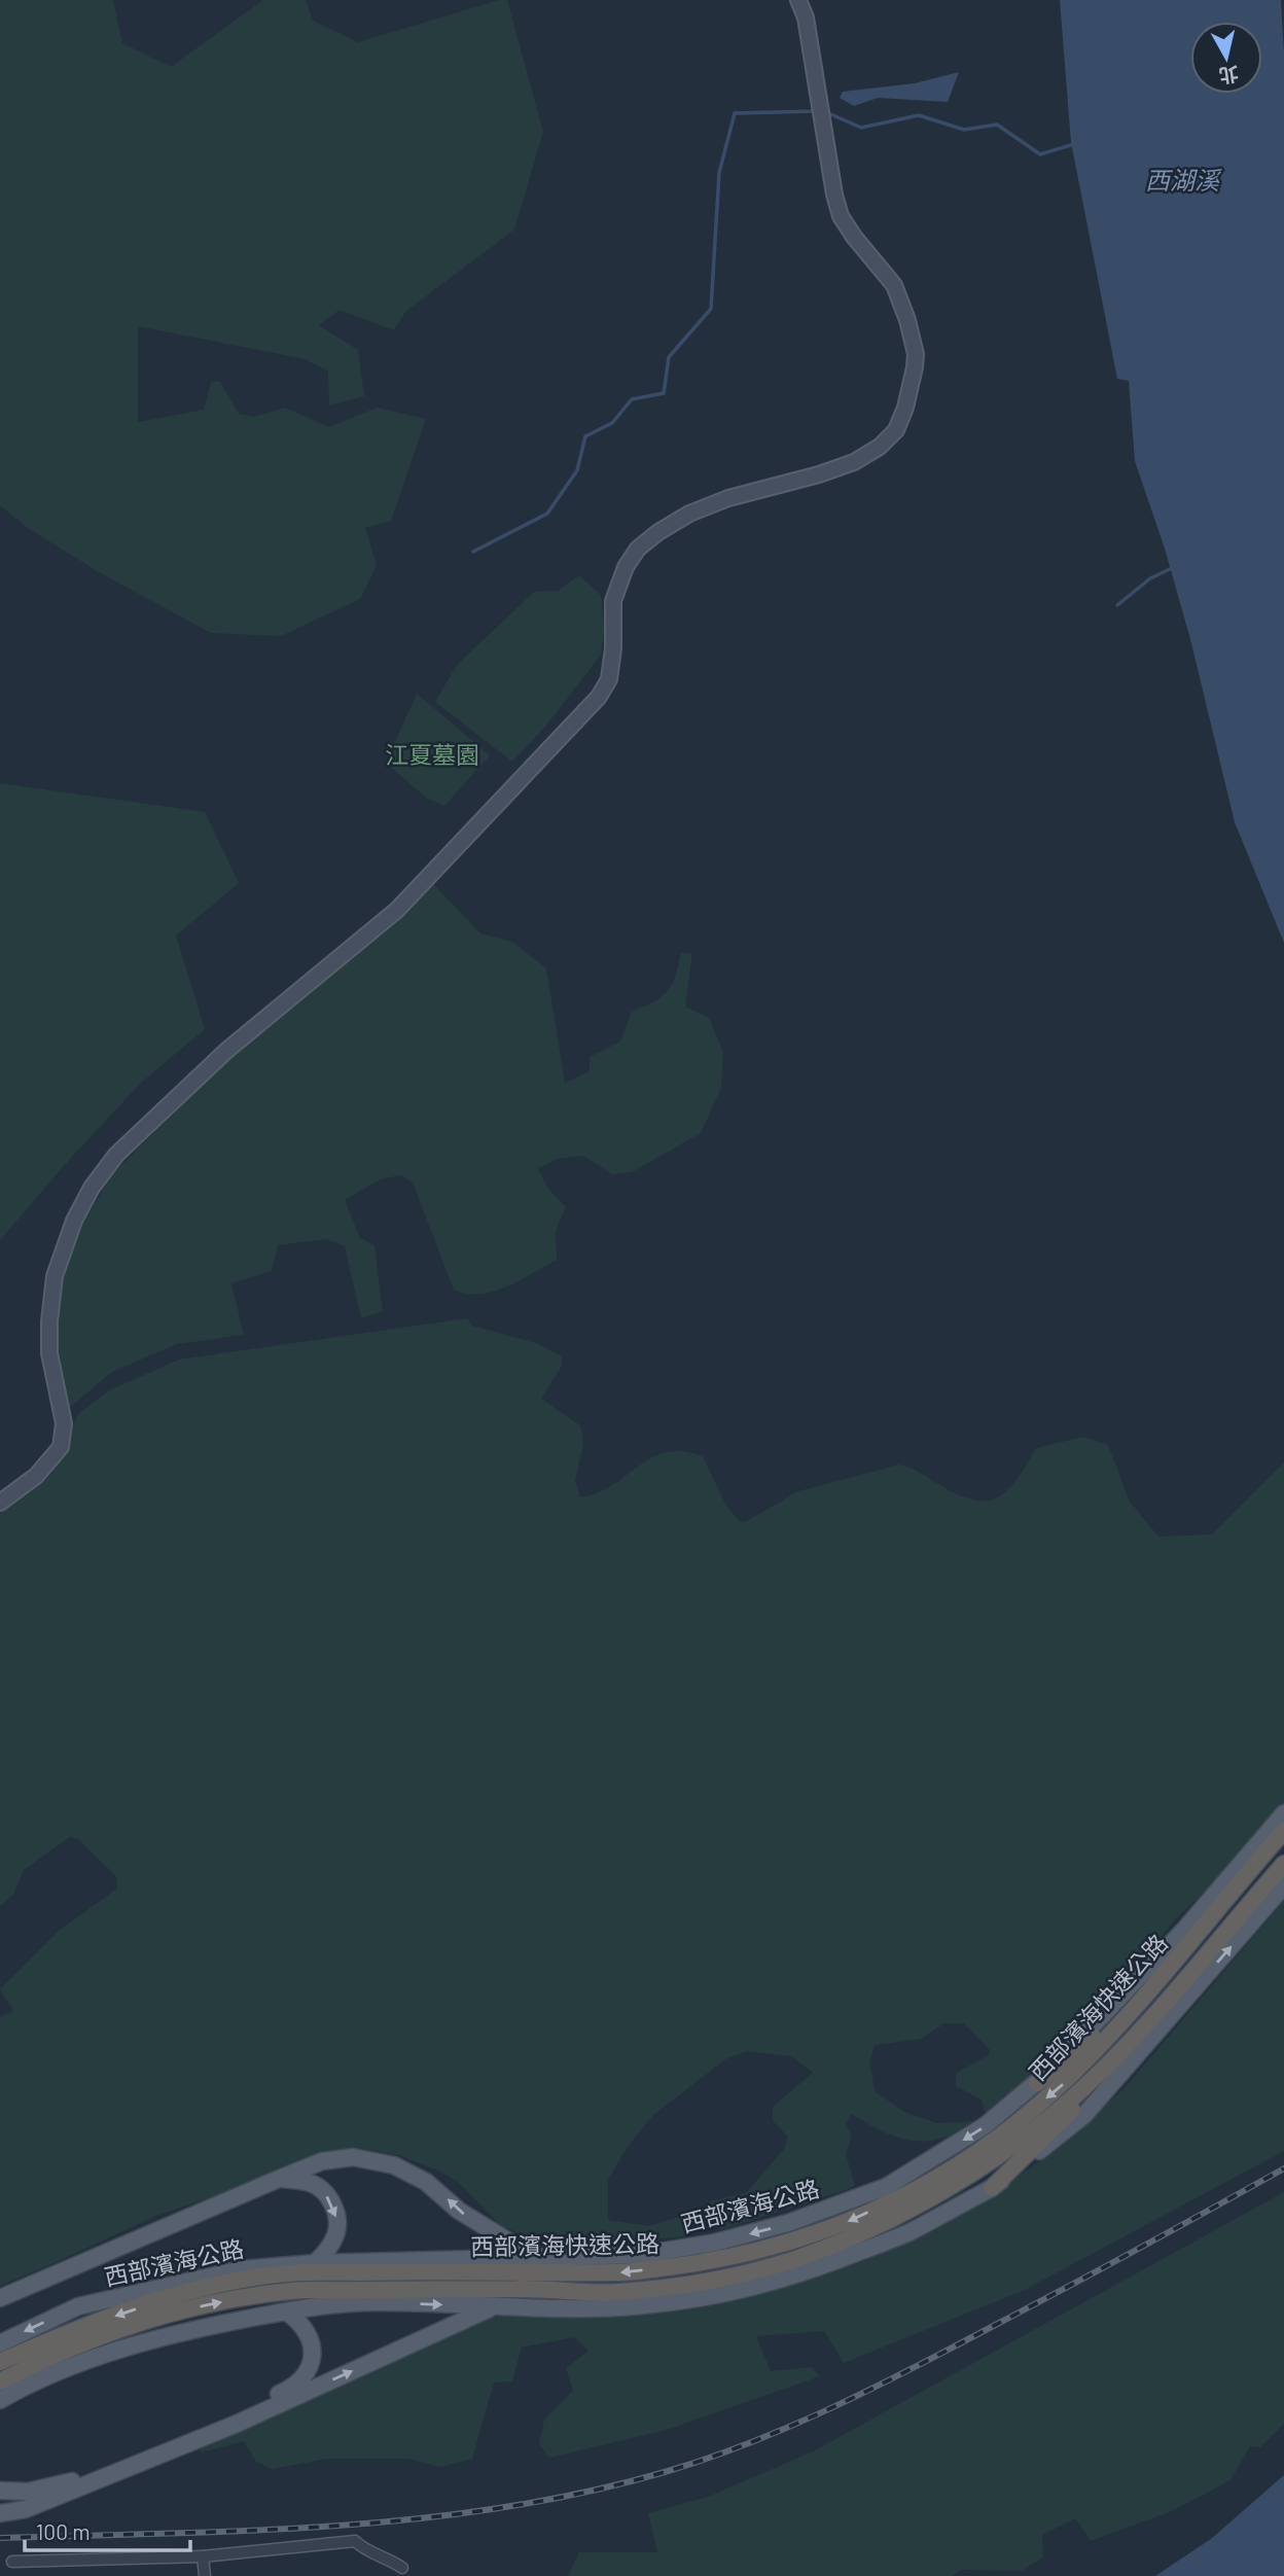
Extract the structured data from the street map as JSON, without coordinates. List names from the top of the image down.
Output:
{
  "streets": {
    "highway": ["西部濱海快速公路"],
    "main road": ["西部濱海公路"]
  },
  "water": ["西湖溪"],
  "parks": ["江夏墓園"],
  "scale_bar": "100 m",
  "north": "bottom"
}
